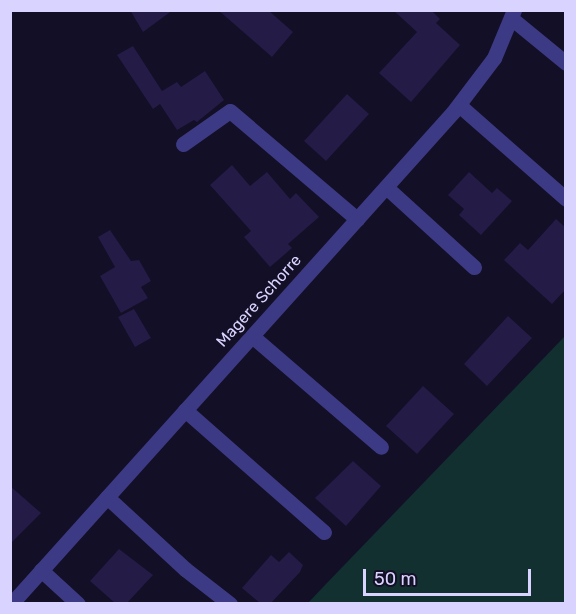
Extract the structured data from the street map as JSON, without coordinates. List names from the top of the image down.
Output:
{
  "streets": {
    "street": ["Magere Schorre"]
  },
  "scale_bar": "50 m"
}
